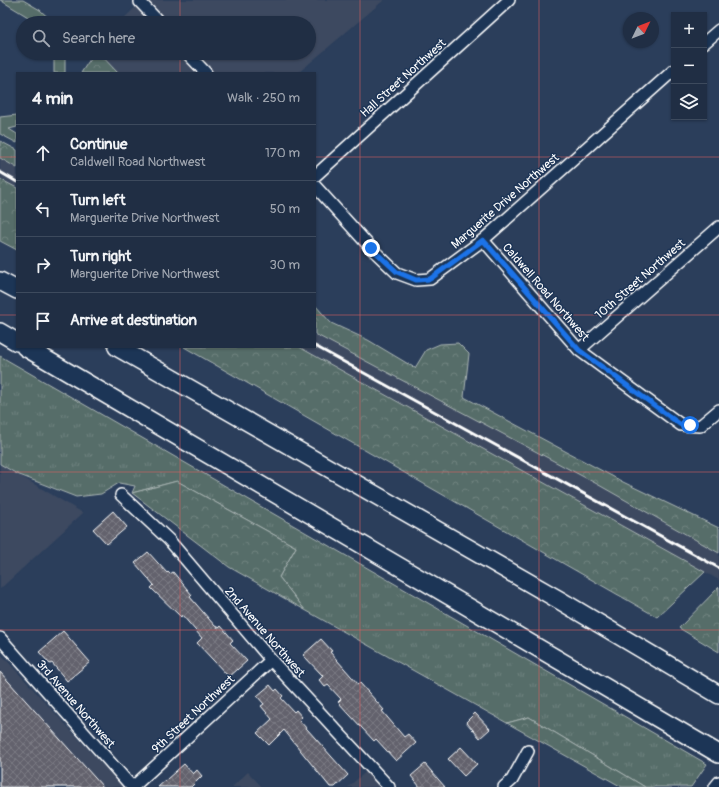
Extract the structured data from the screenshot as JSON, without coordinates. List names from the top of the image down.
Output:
{
  "streets": {
    "street": [
      "Hall Street Northwest",
      "Marguerite Drive Northwest",
      "10th Street Northwest",
      "Caldwell Road Northwest",
      "2nd Avenue Northwest",
      "3rd Avenue Northwest",
      "9th Street Northwest"
    ]
  },
  "crossings": [
    ["Marguerite Drive Northwest", "Caldwell Road Northwest"],
    ["10th Street Northwest", "Caldwell Road Northwest"],
    ["2nd Avenue Northwest", "9th Street Northwest"],
    ["3rd Avenue Northwest", "9th Street Northwest"]
  ],
  "north": "top right",
  "page": {
    "map_buttons": ["+", "−"],
    "search": "Search here",
    "heading": ["4 min", "Walk · 250 m"],
    "list": [
      ["Continue", "Caldwell Road Northwest", "170 m"],
      ["Turn left", "Marguerite Drive Northwest", "50 m"],
      ["Turn right", "Marguerite Drive Northwest", "30 m"],
      "Arrive at destination"
    ]
  }
}
